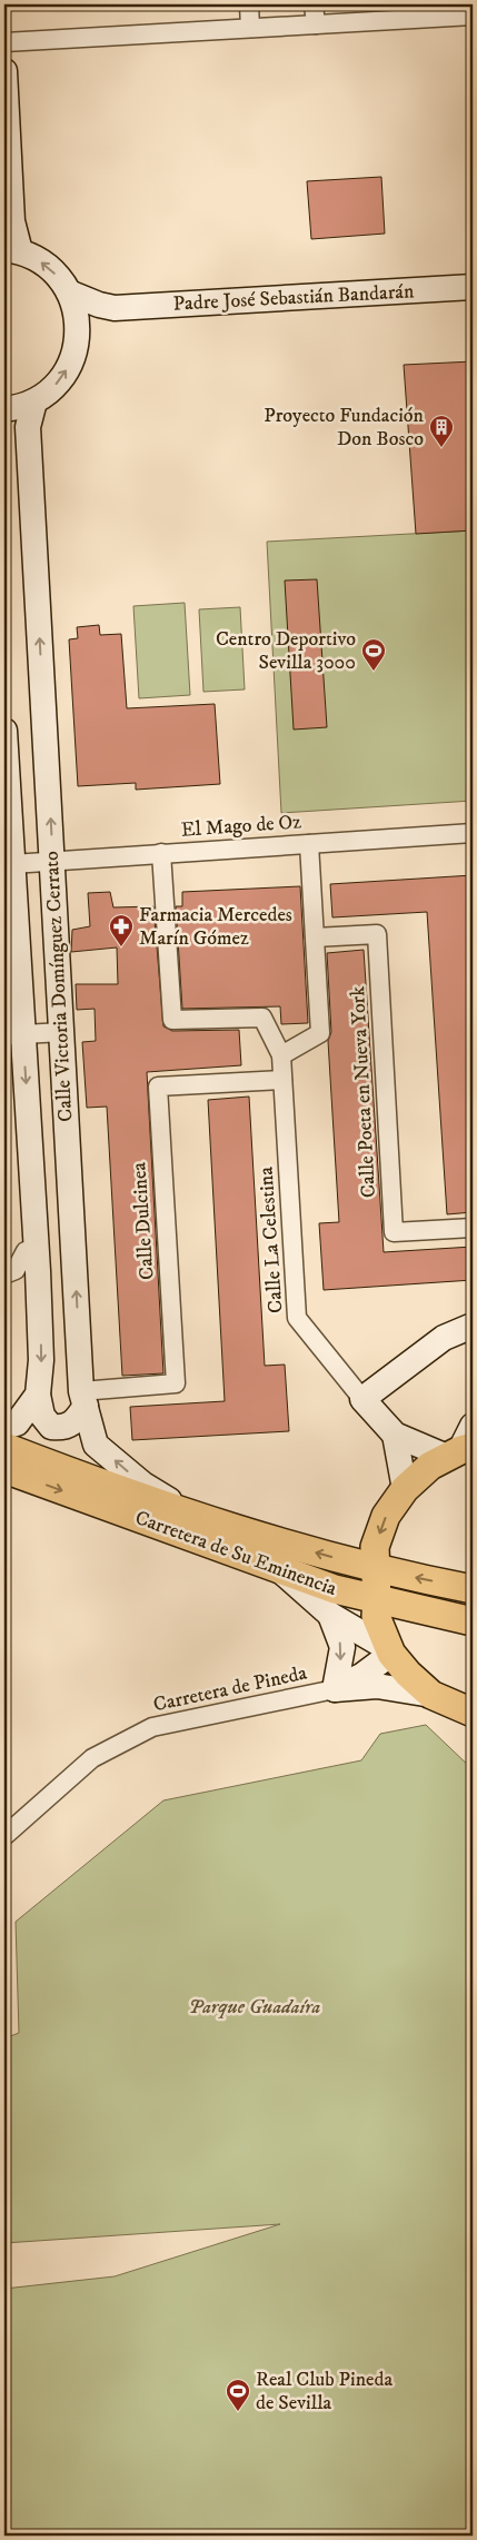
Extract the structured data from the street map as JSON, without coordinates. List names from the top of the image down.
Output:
{
  "streets": {
    "main road": ["Carretera de Su Eminencia"],
    "street": [
      "Padre José Sebastián Bandarán",
      "El Mago de Oz",
      "Calle Victoria Domínguez Cerrato",
      "Calle Poeta en Nueva York",
      "Calle Dulcinea",
      "Calle La Celestina",
      "Carretera de Pineda"
    ]
  },
  "crossings": [
    ["El Mago de Oz", "Calle Victoria Domínguez Cerrato"],
    ["Calle Victoria Domínguez Cerrato", "Calle Dulcinea"],
    ["Calle Victoria Domínguez Cerrato", "Carretera de Su Eminencia"],
    ["Calle Dulcinea", "Calle La Celestina"]
  ],
  "parks": ["Parque Guadaíra"],
  "places": {
    "building": ["Proyecto Fundación Don Bosco"],
    "sports": ["Centro Deportivo Sevilla 3000", "Real Club Pineda de Sevilla"],
    "pharmacy": ["Farmacia Mercedes Marín Gómez"]
  }
}
